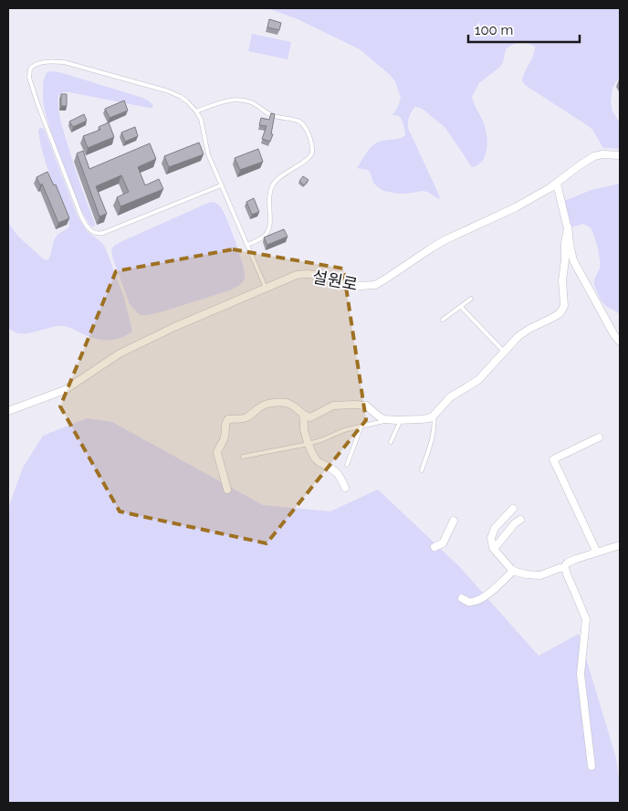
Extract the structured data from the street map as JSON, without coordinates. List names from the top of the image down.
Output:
{
  "streets": {
    "street": ["설원로"]
  },
  "scale_bar": "100 m"
}
